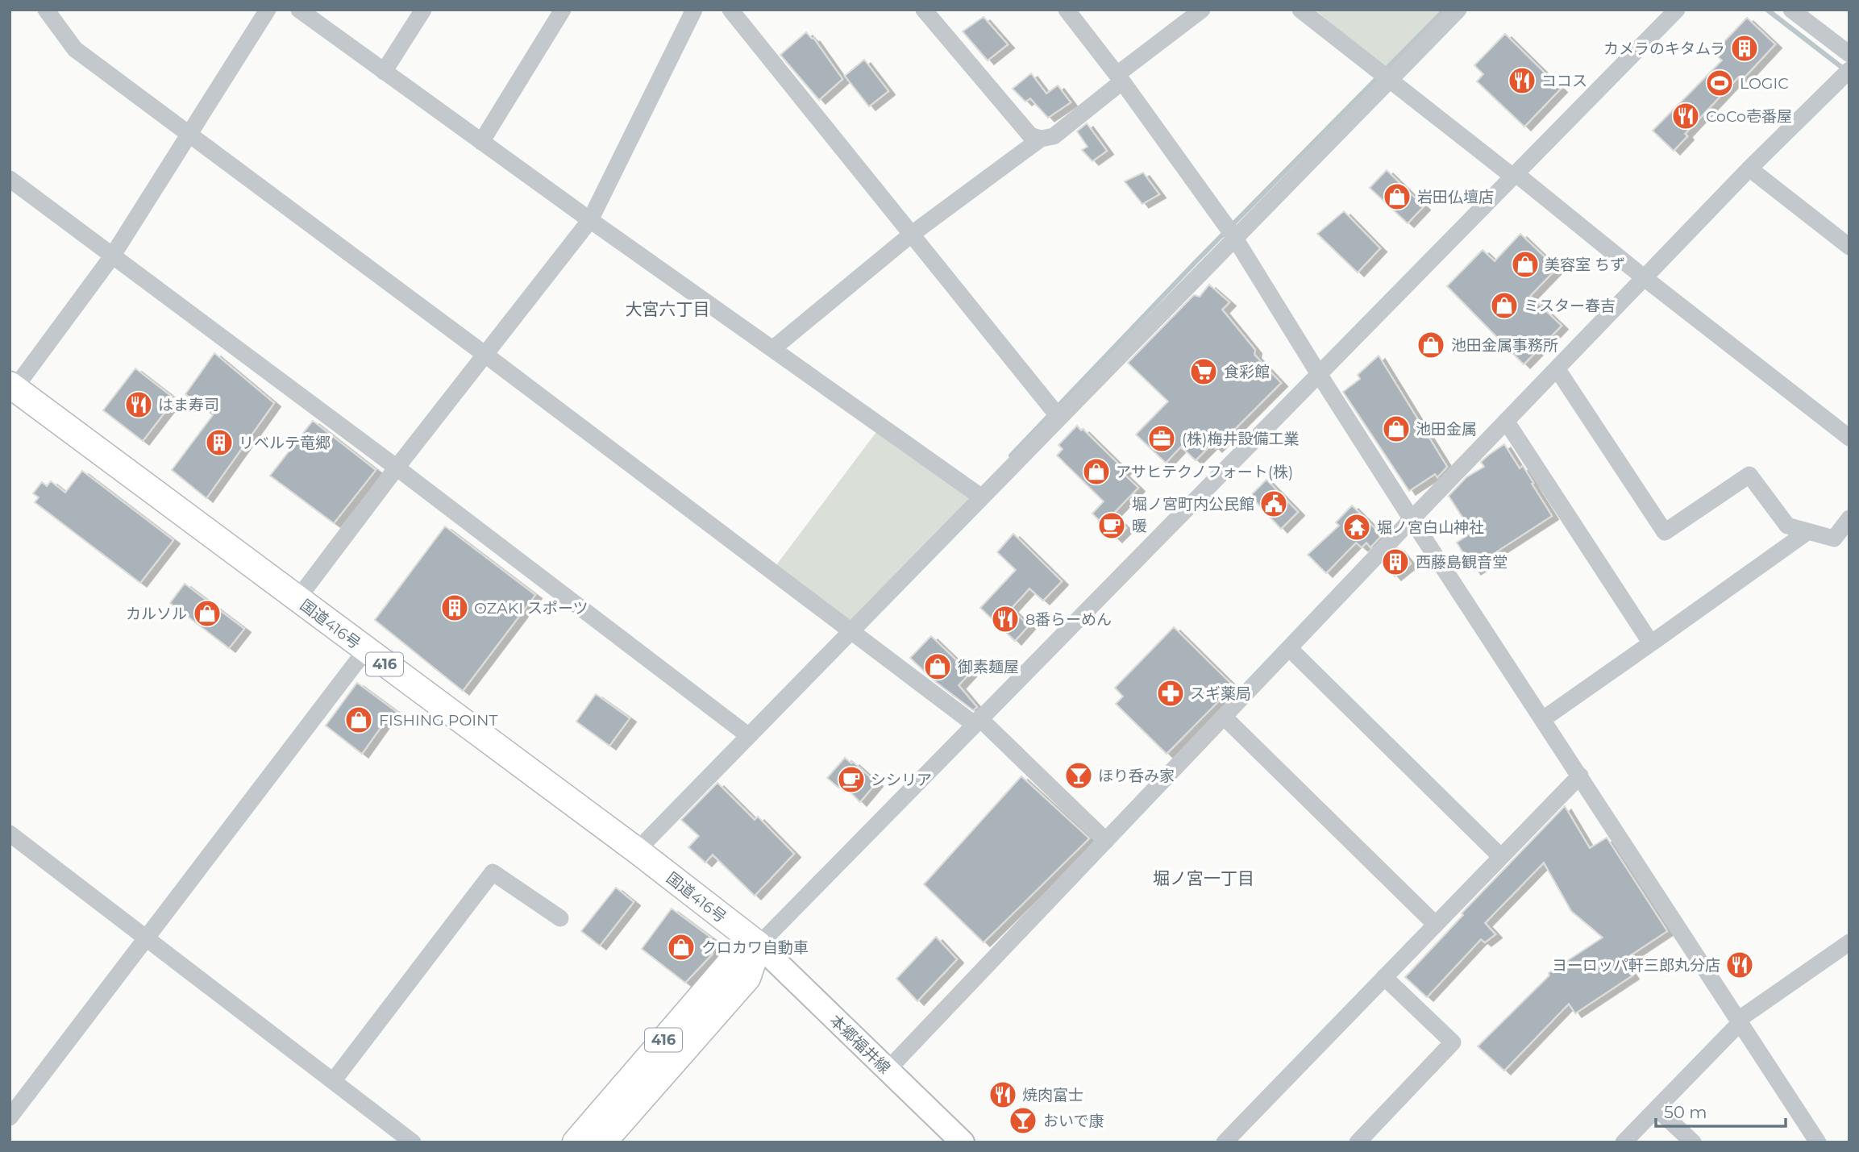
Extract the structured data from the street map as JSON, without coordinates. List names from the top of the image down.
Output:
{
  "streets": {
    "highway": ["国道416号", "416"],
    "main road": ["本郷福井線"]
  },
  "crossings": [
    ["国道416号", "416"],
    ["国道416号", "本郷福井線"],
    ["416", "本郷福井線"]
  ],
  "districts": ["大宮六丁目", "堀ノ宮一丁目"],
  "places": {
    "building": [
      "カメラのキタムラ",
      "リベルテ竜郷",
      "西藤島観音堂",
      "OZAKI スポーツ"
    ],
    "restaurant": [
      "ココス",
      "CoCo壱番屋",
      "はま寿司",
      "8番らーめん",
      "ヨーロッパ軒三郎丸分店",
      "焼肉富士"
    ],
    "sports": ["LOGIC"],
    "shop": [
      "岩田仏壇店",
      "美容室 ちず",
      "ミスター春吉",
      "池田金属事務所",
      "池田金属",
      "アサヒテクノフォート(株)",
      "カルソル",
      "御素麺屋",
      "FISHING POINT",
      "クロカワ自動車"
    ],
    "supermarket": ["食彩館"],
    "office": ["(株)梅井設備工業"],
    "public building": ["堀ノ宮町内公民館"],
    "cafe": ["暖", "シシリア"],
    "temple": ["堀ノ宮白山神社"],
    "pharmacy": ["スギ薬局"],
    "bar": ["ほり呑み家", "おいで康"]
  },
  "scale_bar": "50 m"
}
